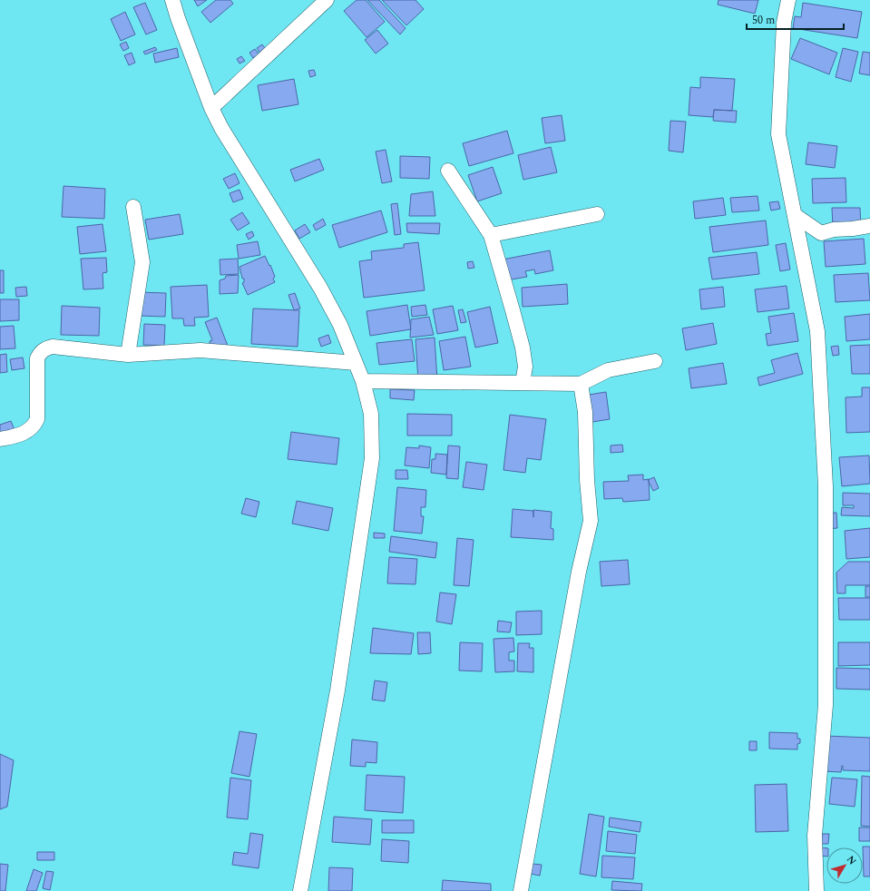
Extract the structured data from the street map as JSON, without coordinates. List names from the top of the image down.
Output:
{
  "scale_bar": "50 m",
  "north": "top right"
}
